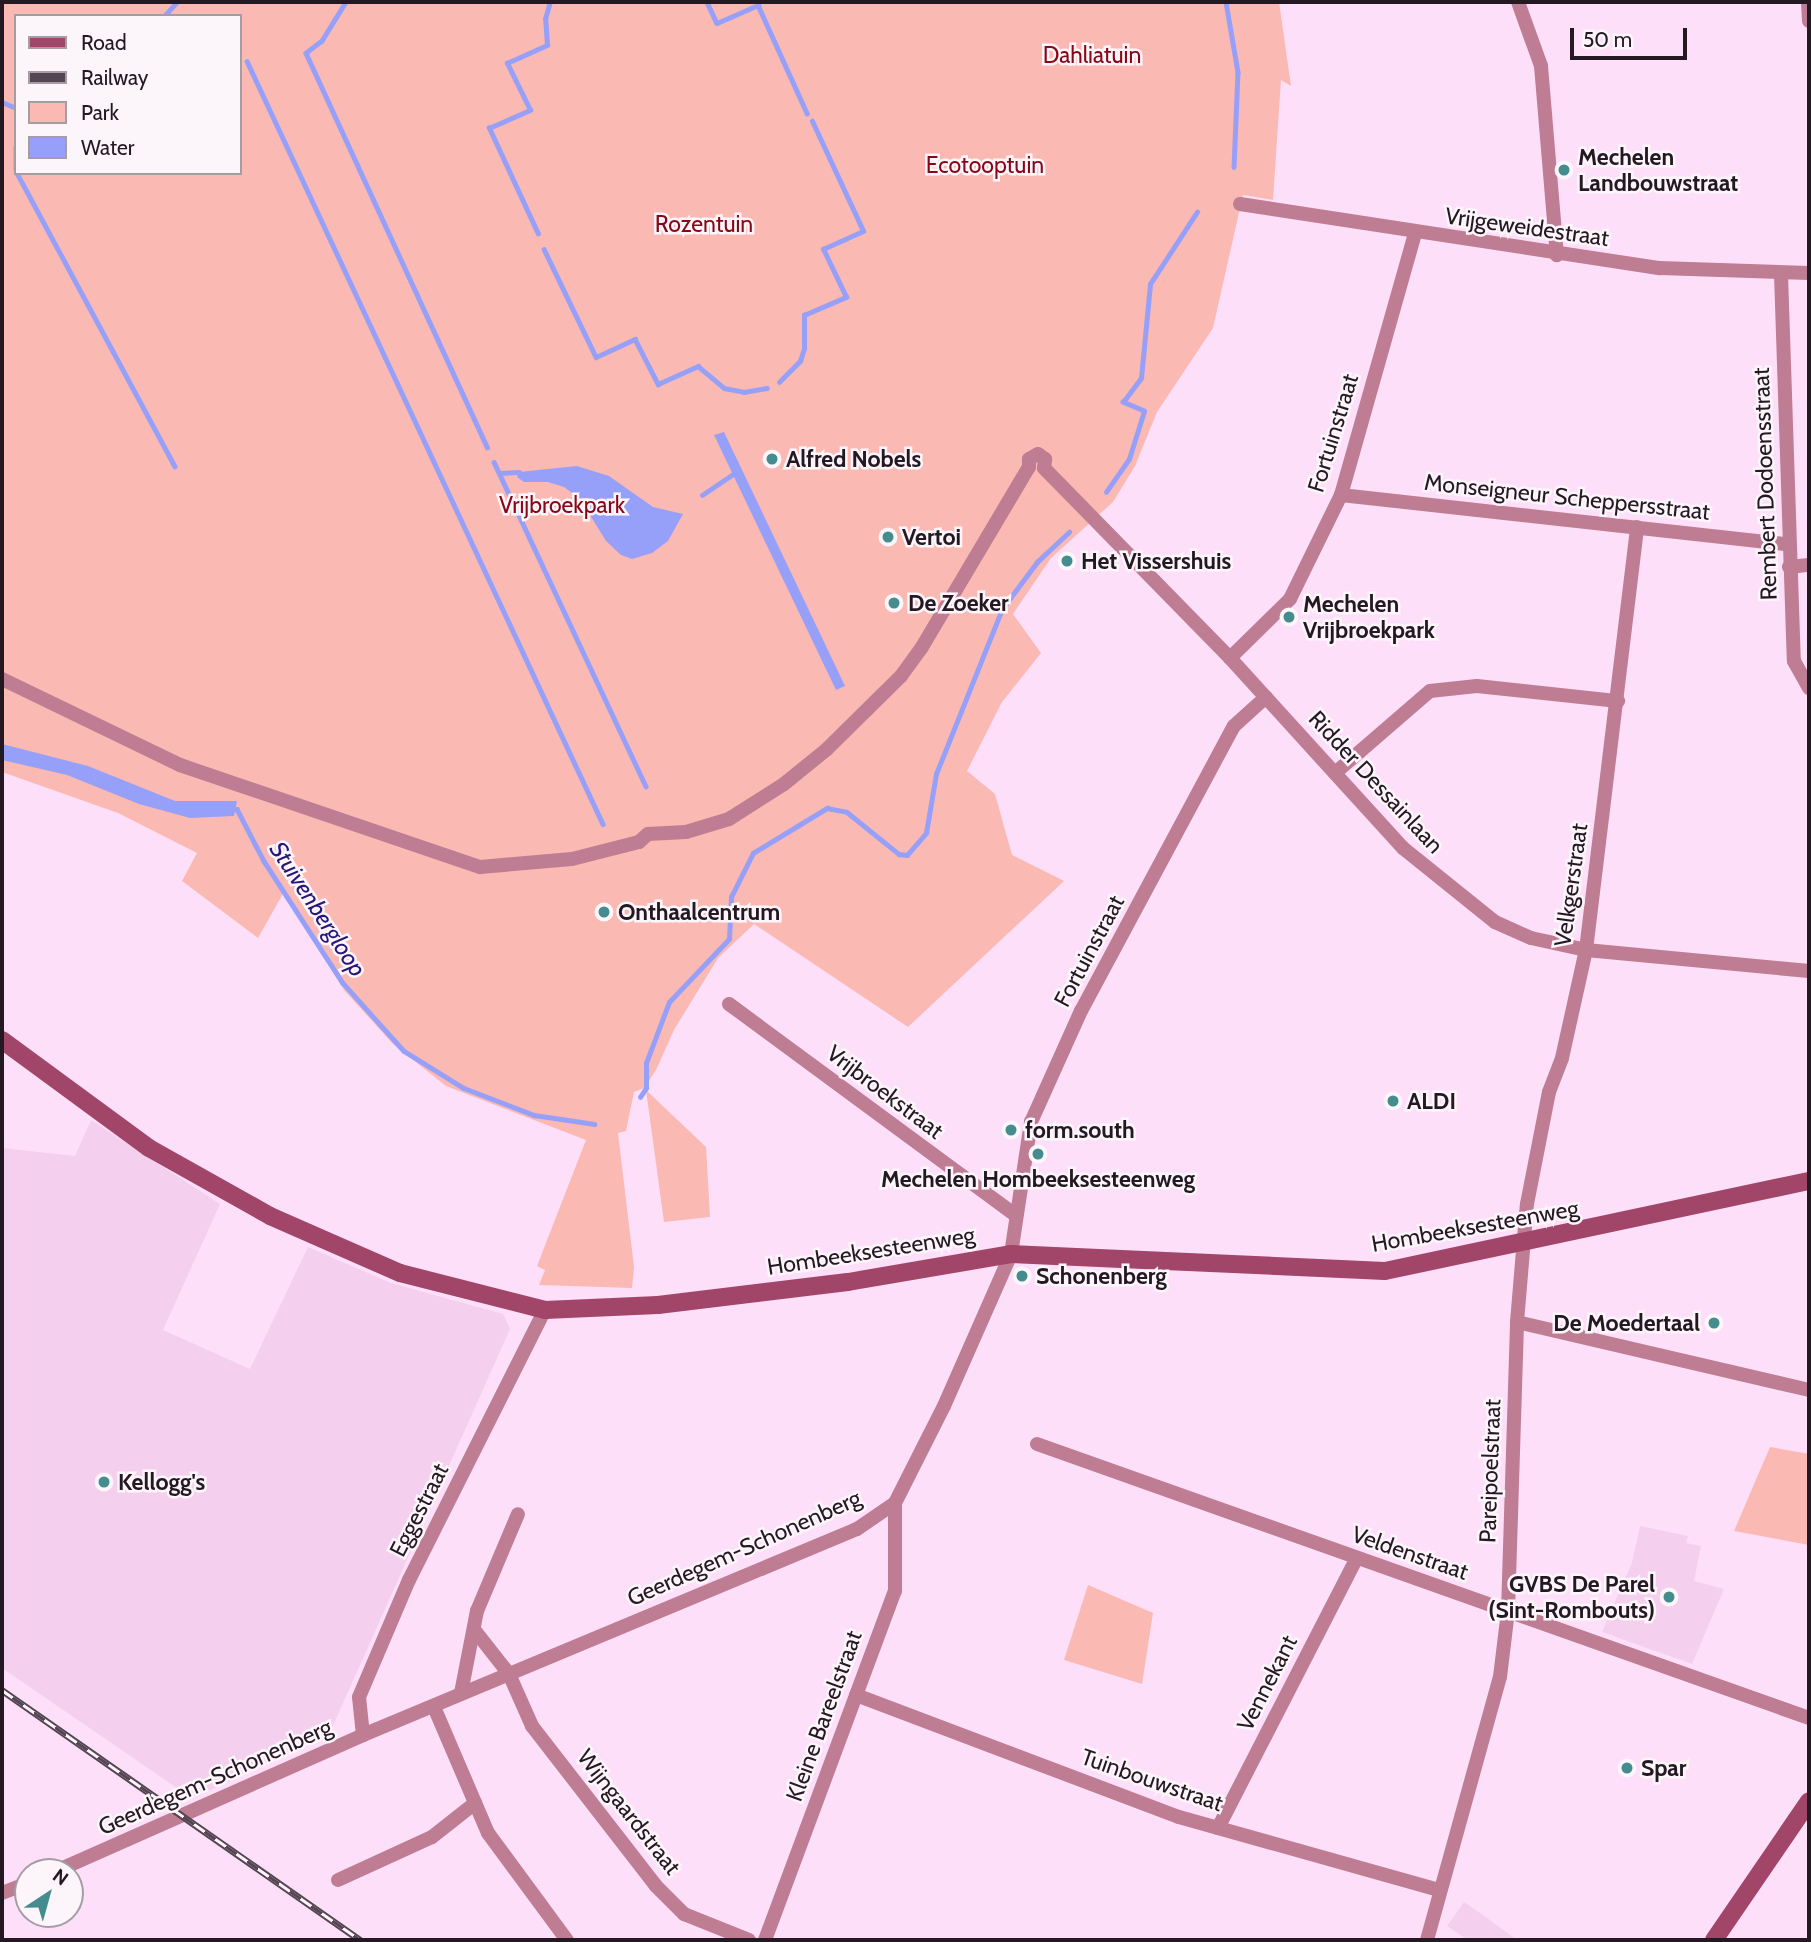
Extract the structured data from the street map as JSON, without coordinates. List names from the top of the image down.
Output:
{
  "streets": {
    "main road": ["Hombeeksesteenweg"],
    "street": [
      "Vrijgeweidestraat",
      "Fortuinstraat",
      "Rembert Dodoensstraat",
      "Monseigneur Scheppersstraat",
      "Ridder Dessainlaan",
      "Velkgerstraat",
      "Vrijbroekstraat",
      "Pareipoelstraat",
      "Eggestraat",
      "Geerdegem-Schonenberg",
      "Veldenstraat",
      "Vennekant",
      "Kleine Bareelstraat",
      "Tuinbouwstraat",
      "Wijngaardstraat"
    ]
  },
  "crossings": [
    ["Vrijgeweidestraat", "Fortuinstraat"],
    ["Vrijgeweidestraat", "Rembert Dodoensstraat"],
    ["Fortuinstraat", "Monseigneur Scheppersstraat"],
    ["Fortuinstraat", "Ridder Dessainlaan"],
    ["Fortuinstraat", "Vrijbroekstraat"],
    ["Fortuinstraat", "Hombeeksesteenweg"],
    ["Fortuinstraat", "Geerdegem-Schonenberg"],
    ["Rembert Dodoensstraat", "Monseigneur Scheppersstraat"],
    ["Monseigneur Scheppersstraat", "Velkgerstraat"],
    ["Ridder Dessainlaan", "Velkgerstraat"],
    ["Velkgerstraat", "Hombeeksesteenweg"],
    ["Velkgerstraat", "Pareipoelstraat"],
    ["Hombeeksesteenweg", "Pareipoelstraat"],
    ["Hombeeksesteenweg", "Eggestraat"],
    ["Hombeeksesteenweg", "Geerdegem-Schonenberg"],
    ["Pareipoelstraat", "Veldenstraat"],
    ["Pareipoelstraat", "Tuinbouwstraat"],
    ["Eggestraat", "Geerdegem-Schonenberg"],
    ["Geerdegem-Schonenberg", "Kleine Bareelstraat"],
    ["Geerdegem-Schonenberg", "Wijngaardstraat"],
    ["Veldenstraat", "Vennekant"],
    ["Vennekant", "Tuinbouwstraat"],
    ["Kleine Bareelstraat", "Tuinbouwstraat"]
  ],
  "water": ["Stuivenbergloop"],
  "parks": [
    "Dahliatuin",
    "Ecotooptuin",
    "Rozentuin",
    "Vrijbroekpark"
  ],
  "places": [
    "Mechelen Landbouwstraat",
    "Alfred Nobels",
    "Vertoi",
    "Het Vissershuis",
    "De Zoeker",
    "Mechelen Vrijbroekpark",
    "Onthaalcentrum",
    "ALDI",
    "form.south",
    "Mechelen Hombeeksesteenweg",
    "Schonenberg",
    "De Moedertaal",
    "Kellogg's",
    "GVBS De Parel (Sint-Rombouts)",
    "Spar"
  ],
  "legend": [
    "Road",
    "Railway",
    "Park",
    "Water"
  ],
  "scale_bar": "50 m",
  "north": "top right"
}
